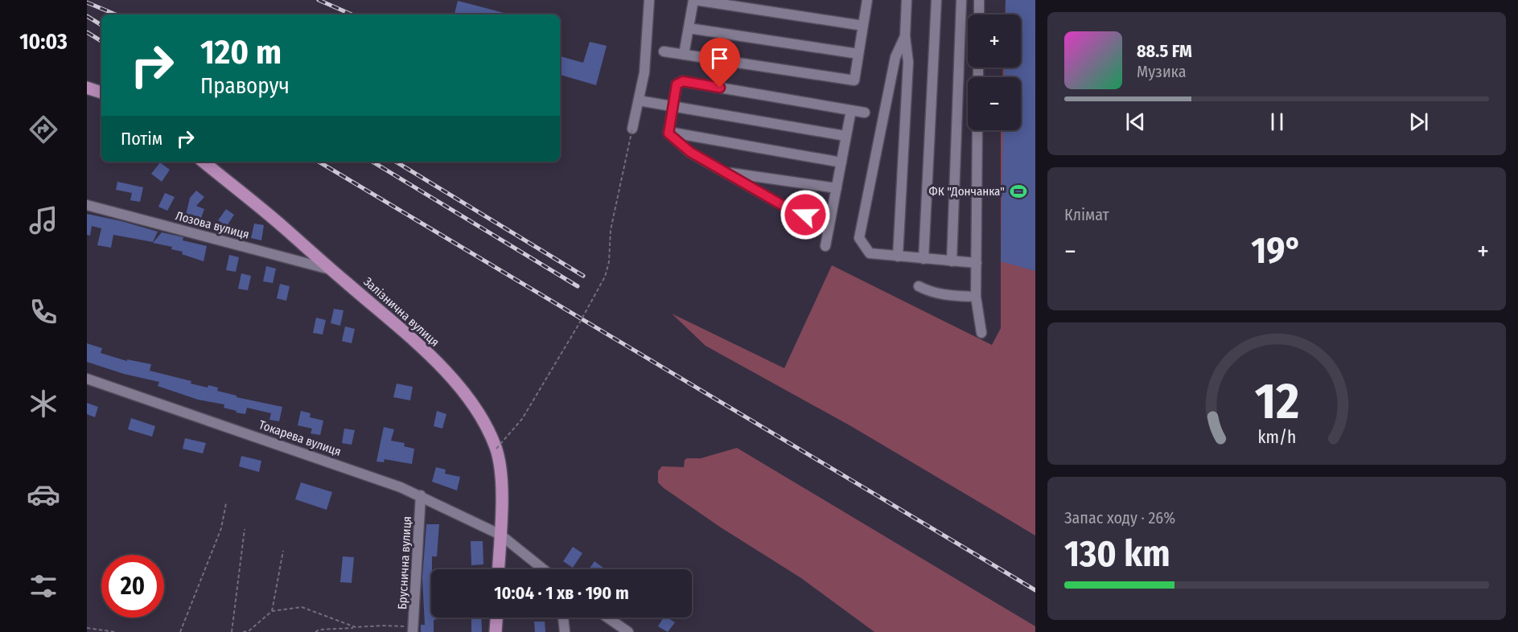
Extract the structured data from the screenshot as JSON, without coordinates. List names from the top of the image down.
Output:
{
  "streets": {
    "main road": ["Залізнична вулиця"],
    "street": ["Лозова вулиця", "Токарева вулиця", "Бруснична вулиця"]
  },
  "crossings": [
    ["Лозова вулиця", "Залізнична вулиця"],
    ["Залізнична вулиця", "Токарева вулиця"],
    ["Токарева вулиця", "Бруснична вулиця"]
  ],
  "places": {
    "sports": ["ФК \"Дончанка\""]
  },
  "page": {
    "tabs": "10:03",
    "map_buttons": ["+", "−"],
    "turn": ["120 m", "Праворуч"],
    "song": ["88.5 FM", "Музика"],
    "then": "Потім",
    "tile": [
      "Клімат",
      ["Запас ходу · 26%", "130 km"]
    ],
    "heat": ["−", "19°", "+"],
    "limit": "20",
    "trip": "10:04 · 1 хв · 190 m",
    "gauge": ["12", "km/h"]
  }
}
